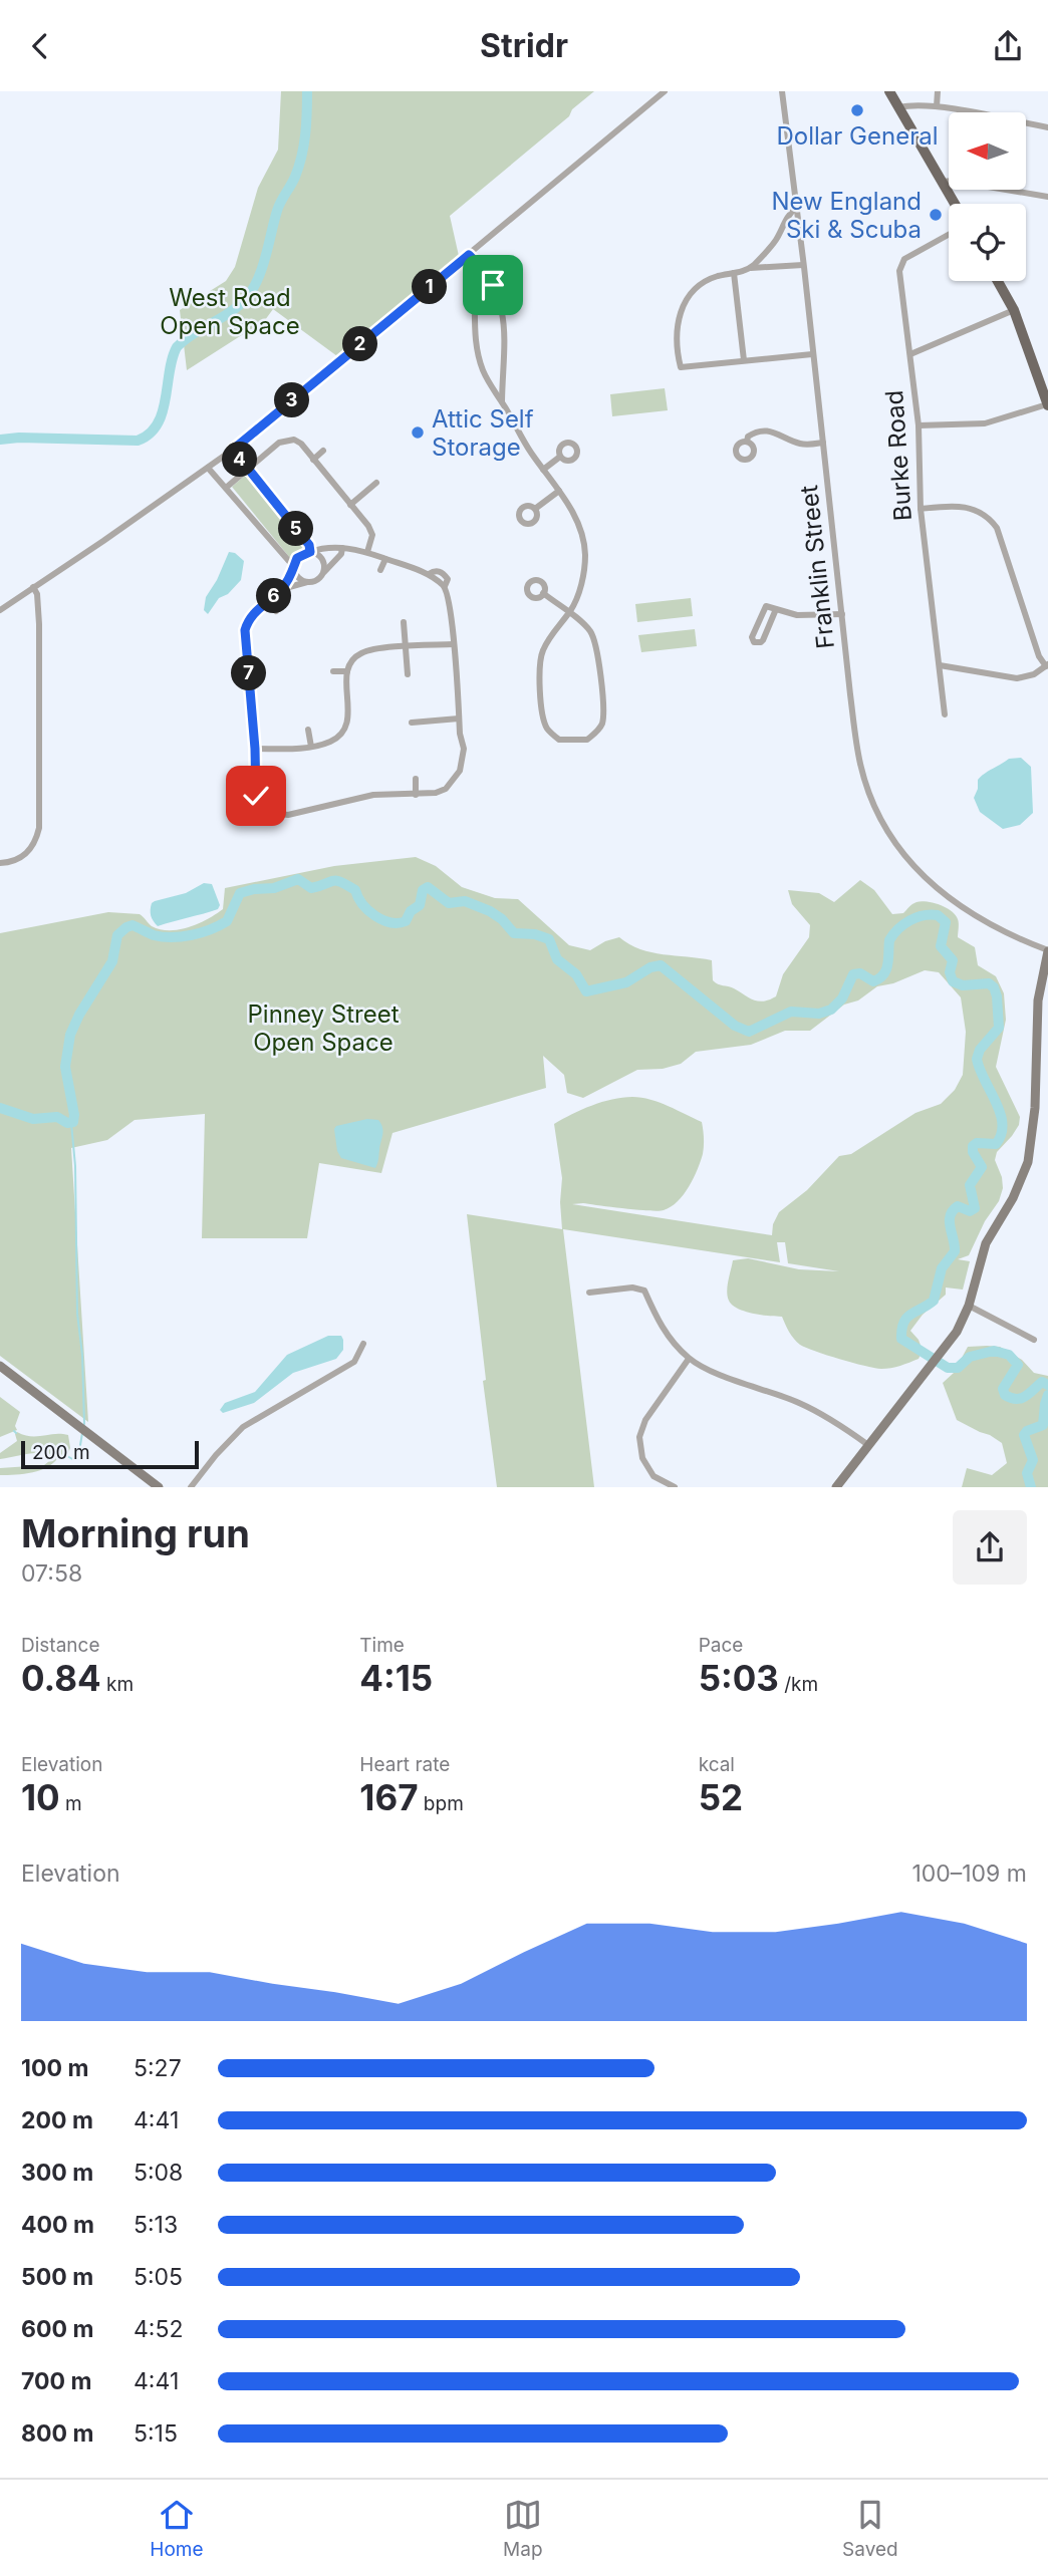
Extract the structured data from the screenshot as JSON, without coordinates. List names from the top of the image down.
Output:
{
  "streets": {
    "street": ["Burke Road", "Franklin Street"]
  },
  "parks": ["West Road Open Space", "Pinney Street Open Space"],
  "places": ["Dollar General", "New England Ski & Scuba", "Attic Self Storage"],
  "scale_bar": "200 m",
  "north": "left",
  "page": {
    "header": "Stridr",
    "pins": [
      "1",
      "2",
      "3",
      "4",
      "5",
      "6",
      "7"
    ],
    "scale": "200 m",
    "heading": ["Morning run", "07:58"],
    "stats": [
      ["Distance", "0.84 km"],
      ["Time", "4:15"],
      ["Pace", "5:03 /km"],
      ["Elevation", "10 m"],
      ["Heart rate", "167 bpm"],
      ["kcal", "52"]
    ],
    "chart": ["Elevation", "100–109 m"],
    "list": [
      {
        "name": "100 m",
        "note": "5:27"
      },
      {
        "name": "200 m",
        "note": "4:41"
      },
      {
        "name": "300 m",
        "note": "5:08"
      },
      {
        "name": "400 m",
        "note": "5:13"
      },
      {
        "name": "500 m",
        "note": "5:05"
      },
      {
        "name": "600 m",
        "note": "4:52"
      },
      {
        "name": "700 m",
        "note": "4:41"
      },
      {
        "name": "800 m",
        "note": "5:15"
      }
    ],
    "tabs": ["Home", "Map", "Saved"]
  }
}
